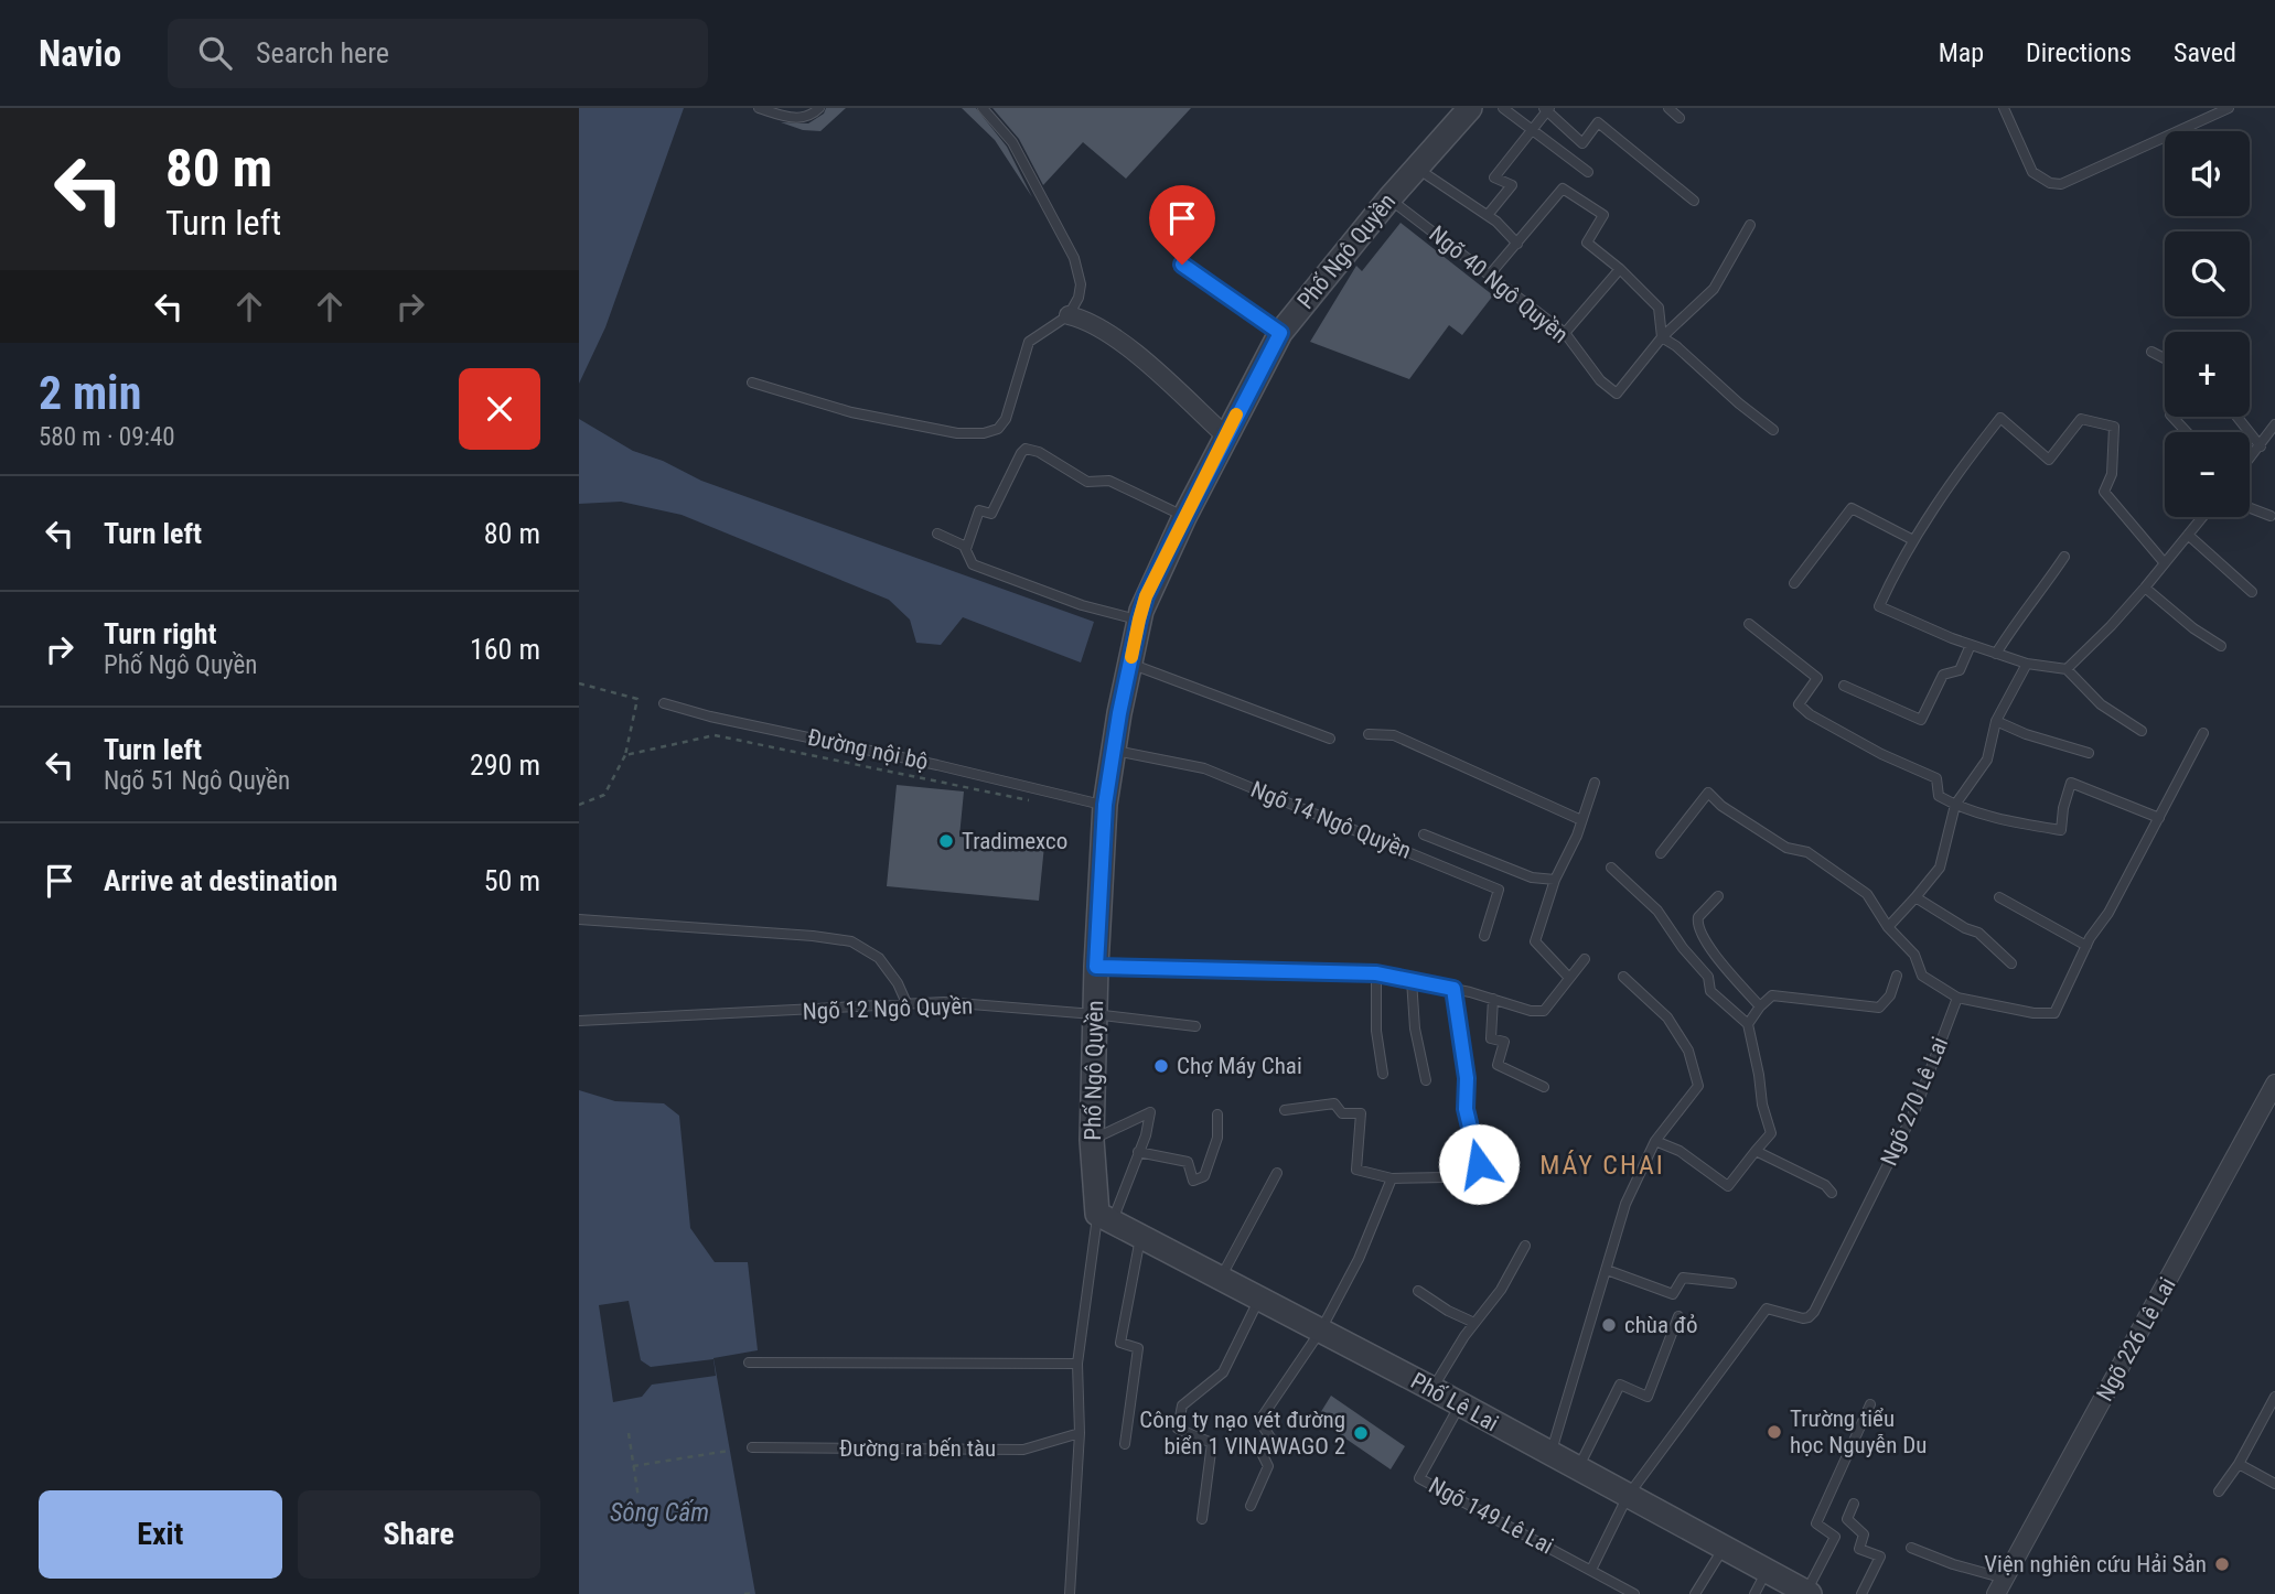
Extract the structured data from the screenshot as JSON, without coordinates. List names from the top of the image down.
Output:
{
  "streets": {
    "street": ["Phố Ngô Quyền", "Ngõ 226 Lê Lai", "Phố Lê Lai"],
    "lane": [
      "Ngõ 40 Ngô Quyền",
      "Ngõ 14 Ngô Quyền",
      "Ngõ 12 Ngô Quyền",
      "Ngõ 270 Lê Lai",
      "Đường ra bến tàu",
      "Ngõ 149 Lê Lai"
    ],
    "path": ["Đường nội bộ"]
  },
  "crossings": [
    ["Phố Ngô Quyền", "Ngõ 40 Ngô Quyền"],
    ["Phố Ngô Quyền", "Ngõ 14 Ngô Quyền"],
    ["Phố Ngô Quyền", "Ngõ 12 Ngô Quyền"],
    ["Phố Ngô Quyền", "Phố Lê Lai"],
    ["Ngõ 270 Lê Lai", "Phố Lê Lai"],
    ["Phố Lê Lai", "Ngõ 149 Lê Lai"]
  ],
  "districts": ["MÁY CHAI"],
  "water": ["Sông Cấm"],
  "places": [
    "Tradimexco",
    "Chợ Máy Chai",
    "chùa đỏ",
    "Trường tiểu học Nguyễn Du",
    "Công ty nạo vét đường biển 1 VINAWAGO 2",
    "Viện nghiên cứu Hải Sản"
  ],
  "page": {
    "header": "Navio",
    "search": "Search here",
    "nav": ["Map", "Directions", "Saved"],
    "turn": ["80 m", "Turn left"],
    "map_buttons": ["+", "−"],
    "heading": ["2 min", "580 m · 09:40"],
    "list": [
      {
        "name": "Turn left",
        "value": "80 m"
      },
      {
        "name": "Turn right",
        "note": "Phố Ngô Quyền",
        "value": "160 m"
      },
      {
        "name": "Turn left",
        "note": "Ngõ 51 Ngô Quyền",
        "value": "290 m"
      },
      {
        "name": "Arrive at destination",
        "value": "50 m"
      }
    ],
    "buttons": ["Exit", "Share"]
  }
}
